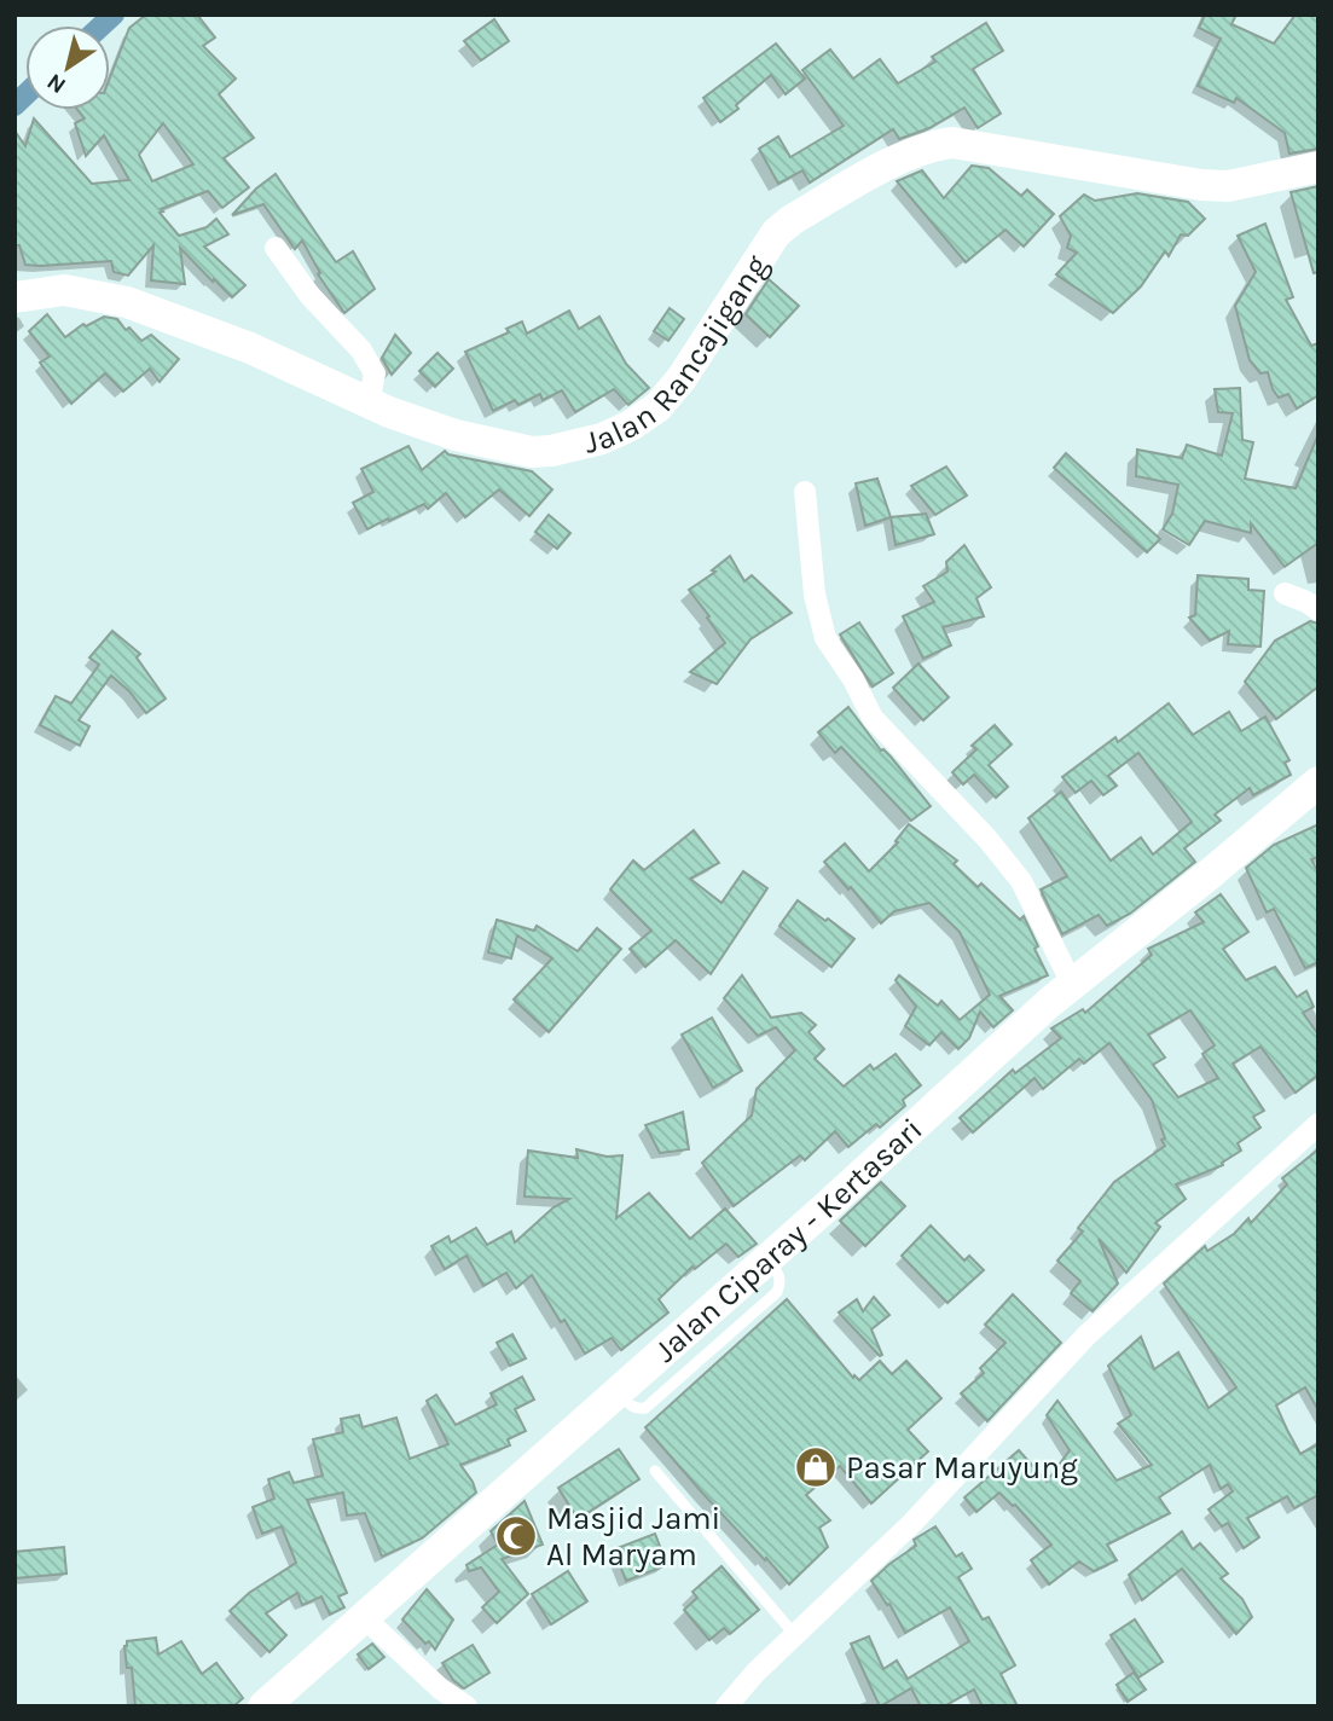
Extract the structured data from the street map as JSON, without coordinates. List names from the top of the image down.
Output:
{
  "streets": {
    "main road": ["Jalan Rancajigang", "Jalan Ciparay - Kertasari"]
  },
  "places": {
    "shop": ["Pasar Maruyung"],
    "mosque": ["Masjid Jami Al Maryam"]
  },
  "north": "bottom left"
}
